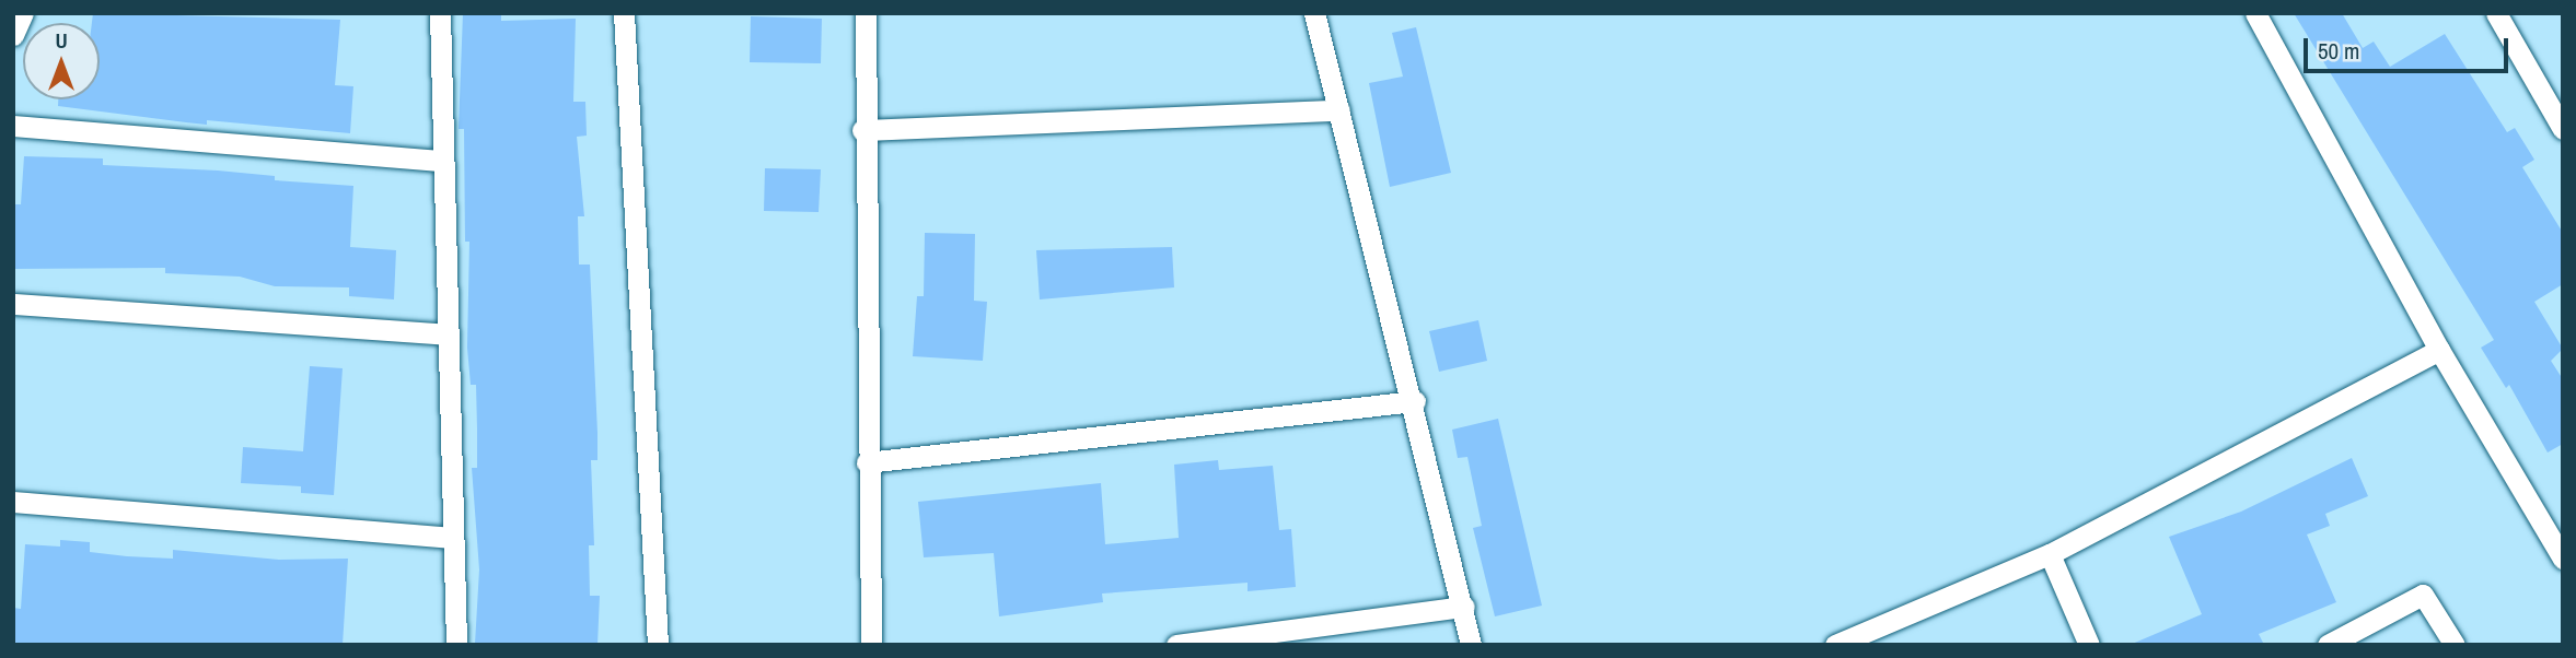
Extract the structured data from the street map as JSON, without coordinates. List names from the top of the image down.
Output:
{
  "scale_bar": "50 m",
  "north": "top"
}
